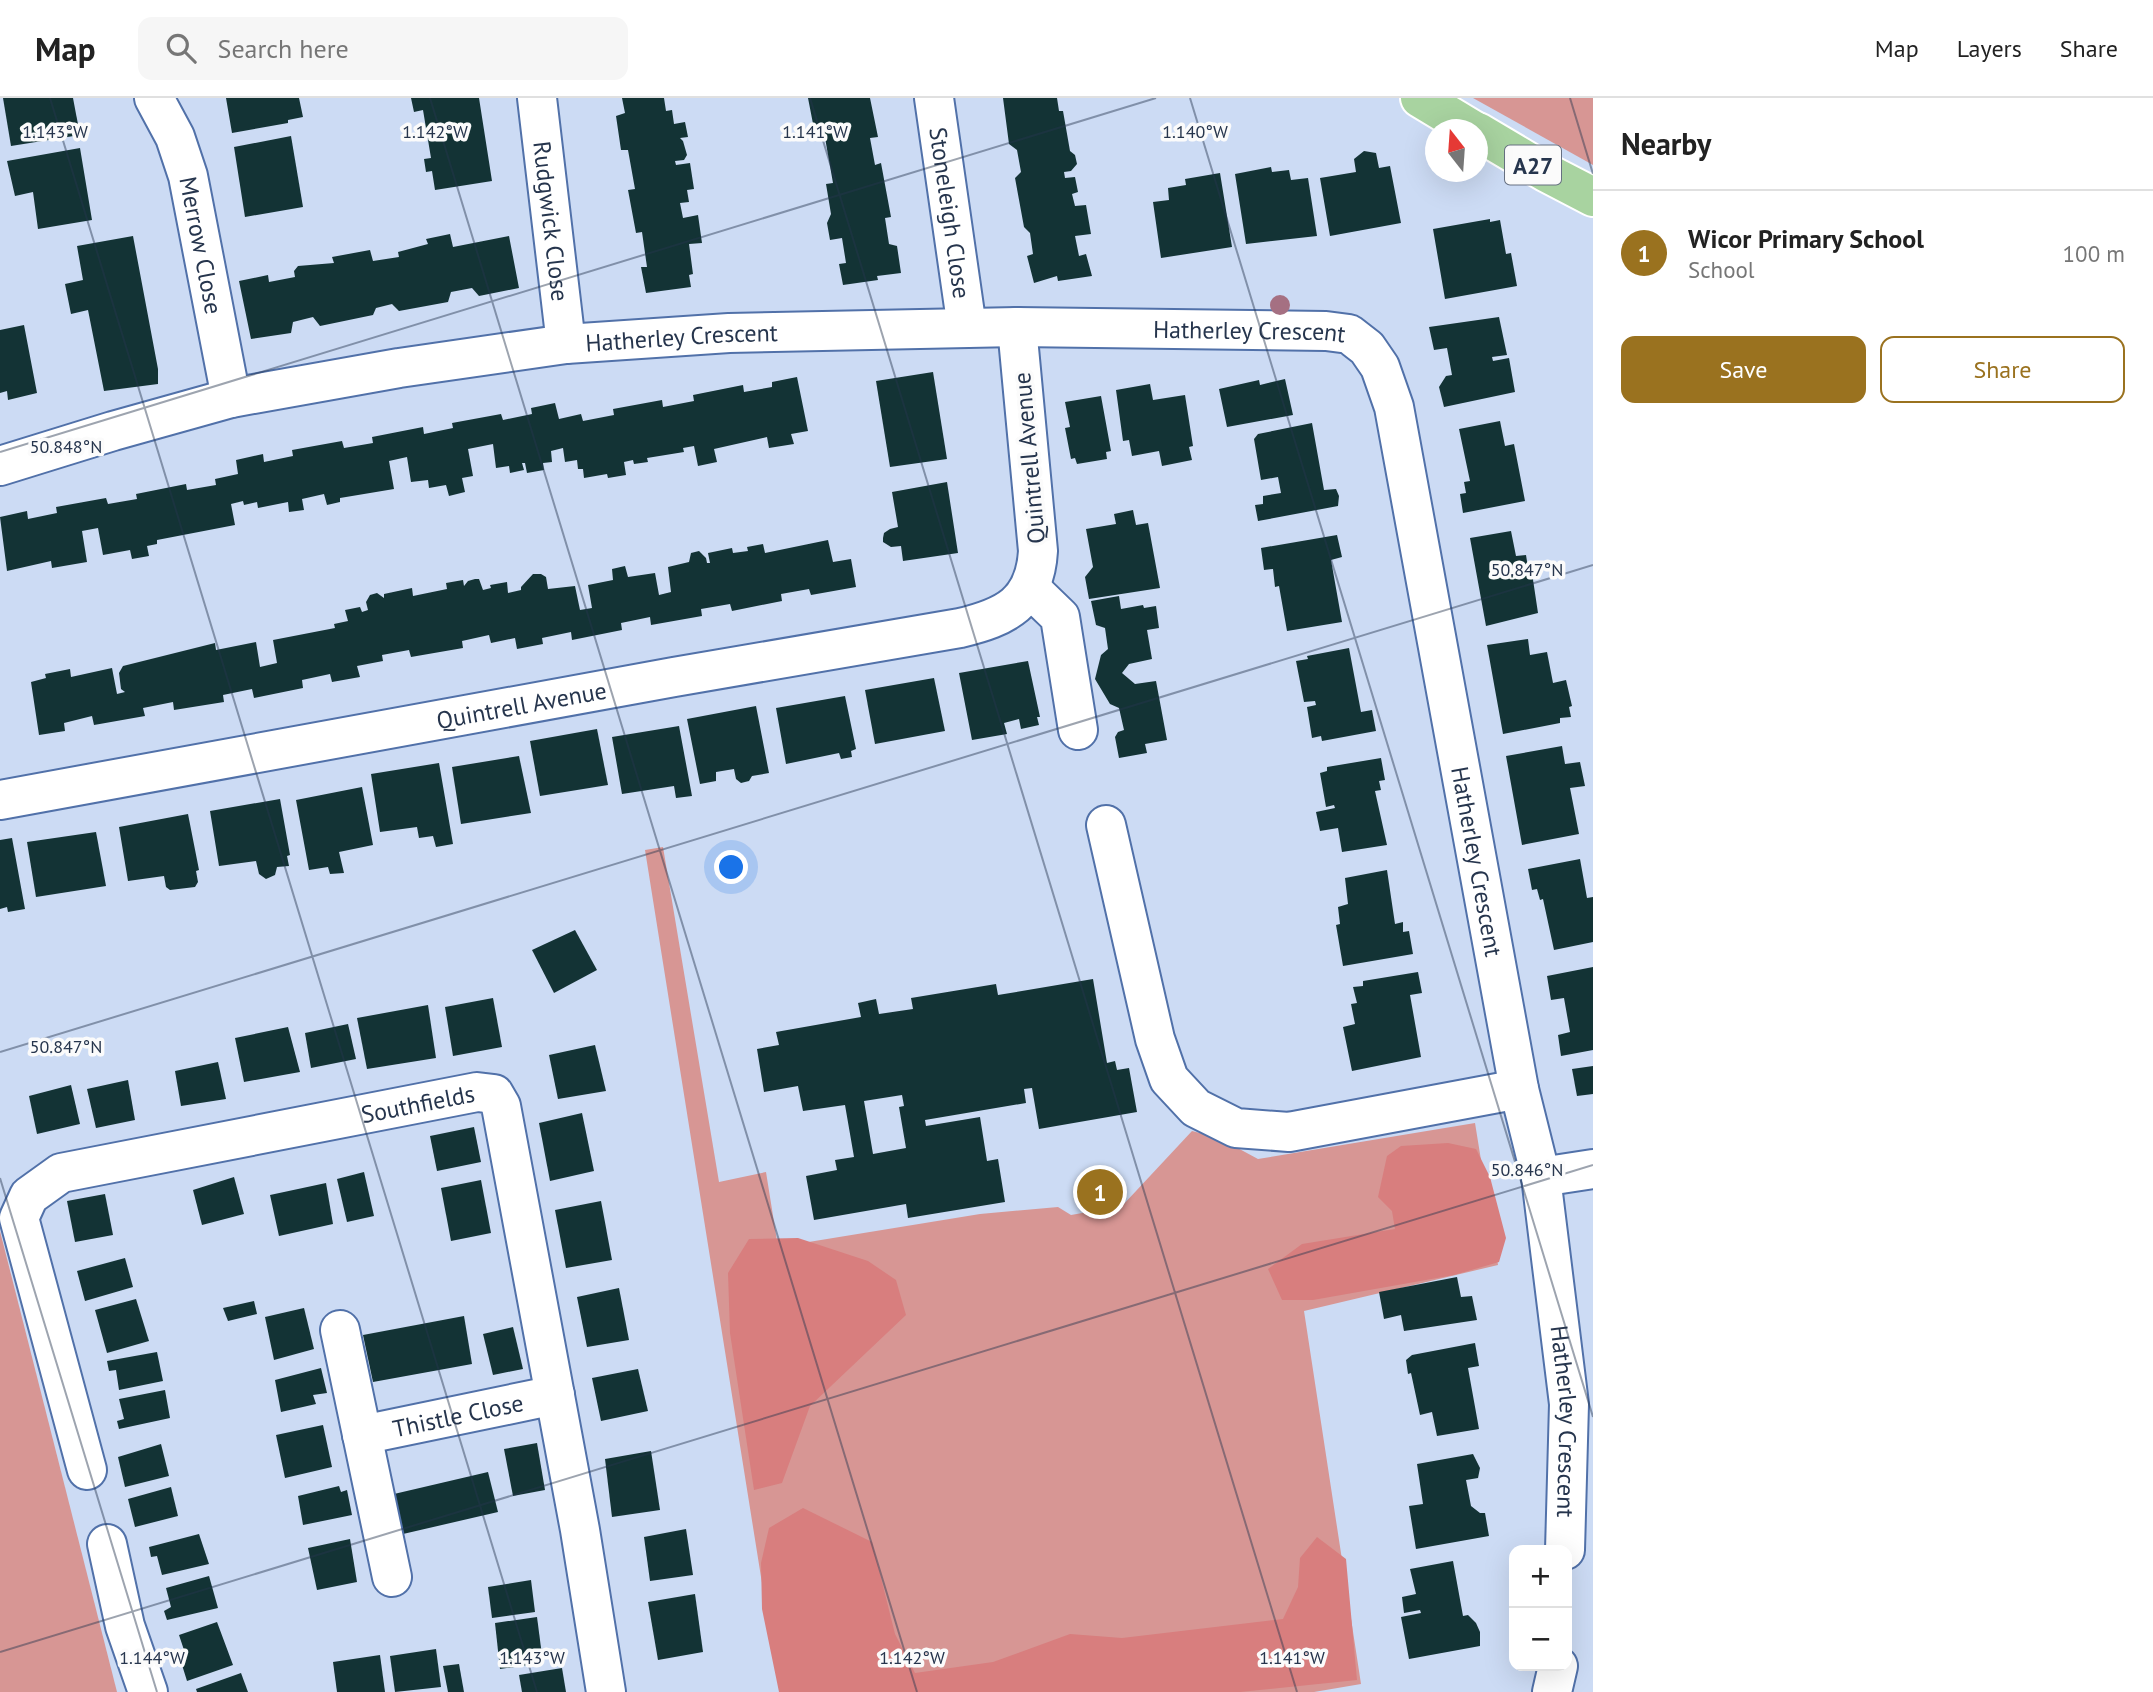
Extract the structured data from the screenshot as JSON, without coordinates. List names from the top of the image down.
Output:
{
  "streets": {
    "main road": ["A27"],
    "street": [
      "Stoneleigh Close",
      "Rudgwick Close",
      "Merrow Close",
      "Hatherley Crescent",
      "Quintrell Avenue",
      "Southfields",
      "Thistle Close"
    ]
  },
  "crossings": [
    ["Stoneleigh Close", "Hatherley Crescent"],
    ["Rudgwick Close", "Hatherley Crescent"],
    ["Merrow Close", "Hatherley Crescent"],
    ["Hatherley Crescent", "Quintrell Avenue"],
    ["Southfields", "Thistle Close"]
  ],
  "north": "top",
  "page": {
    "header": "Map",
    "search": "Search here",
    "nav": ["Map", "Layers", "Share"],
    "heading": "Nearby",
    "list": [
      {
        "mark": "1",
        "name": "Wicor Primary School",
        "note": "School",
        "value": "100 m"
      }
    ],
    "buttons": ["Save", "Share"],
    "pins": "1",
    "map_buttons": ["+", "−"]
  },
  "coordinates": [
    "1.143°W",
    "1.142°W",
    "1.141°W",
    "1.140°W",
    "50.848°N",
    "50.847°N",
    "50.846°N",
    "1.144°W"
  ]
}
